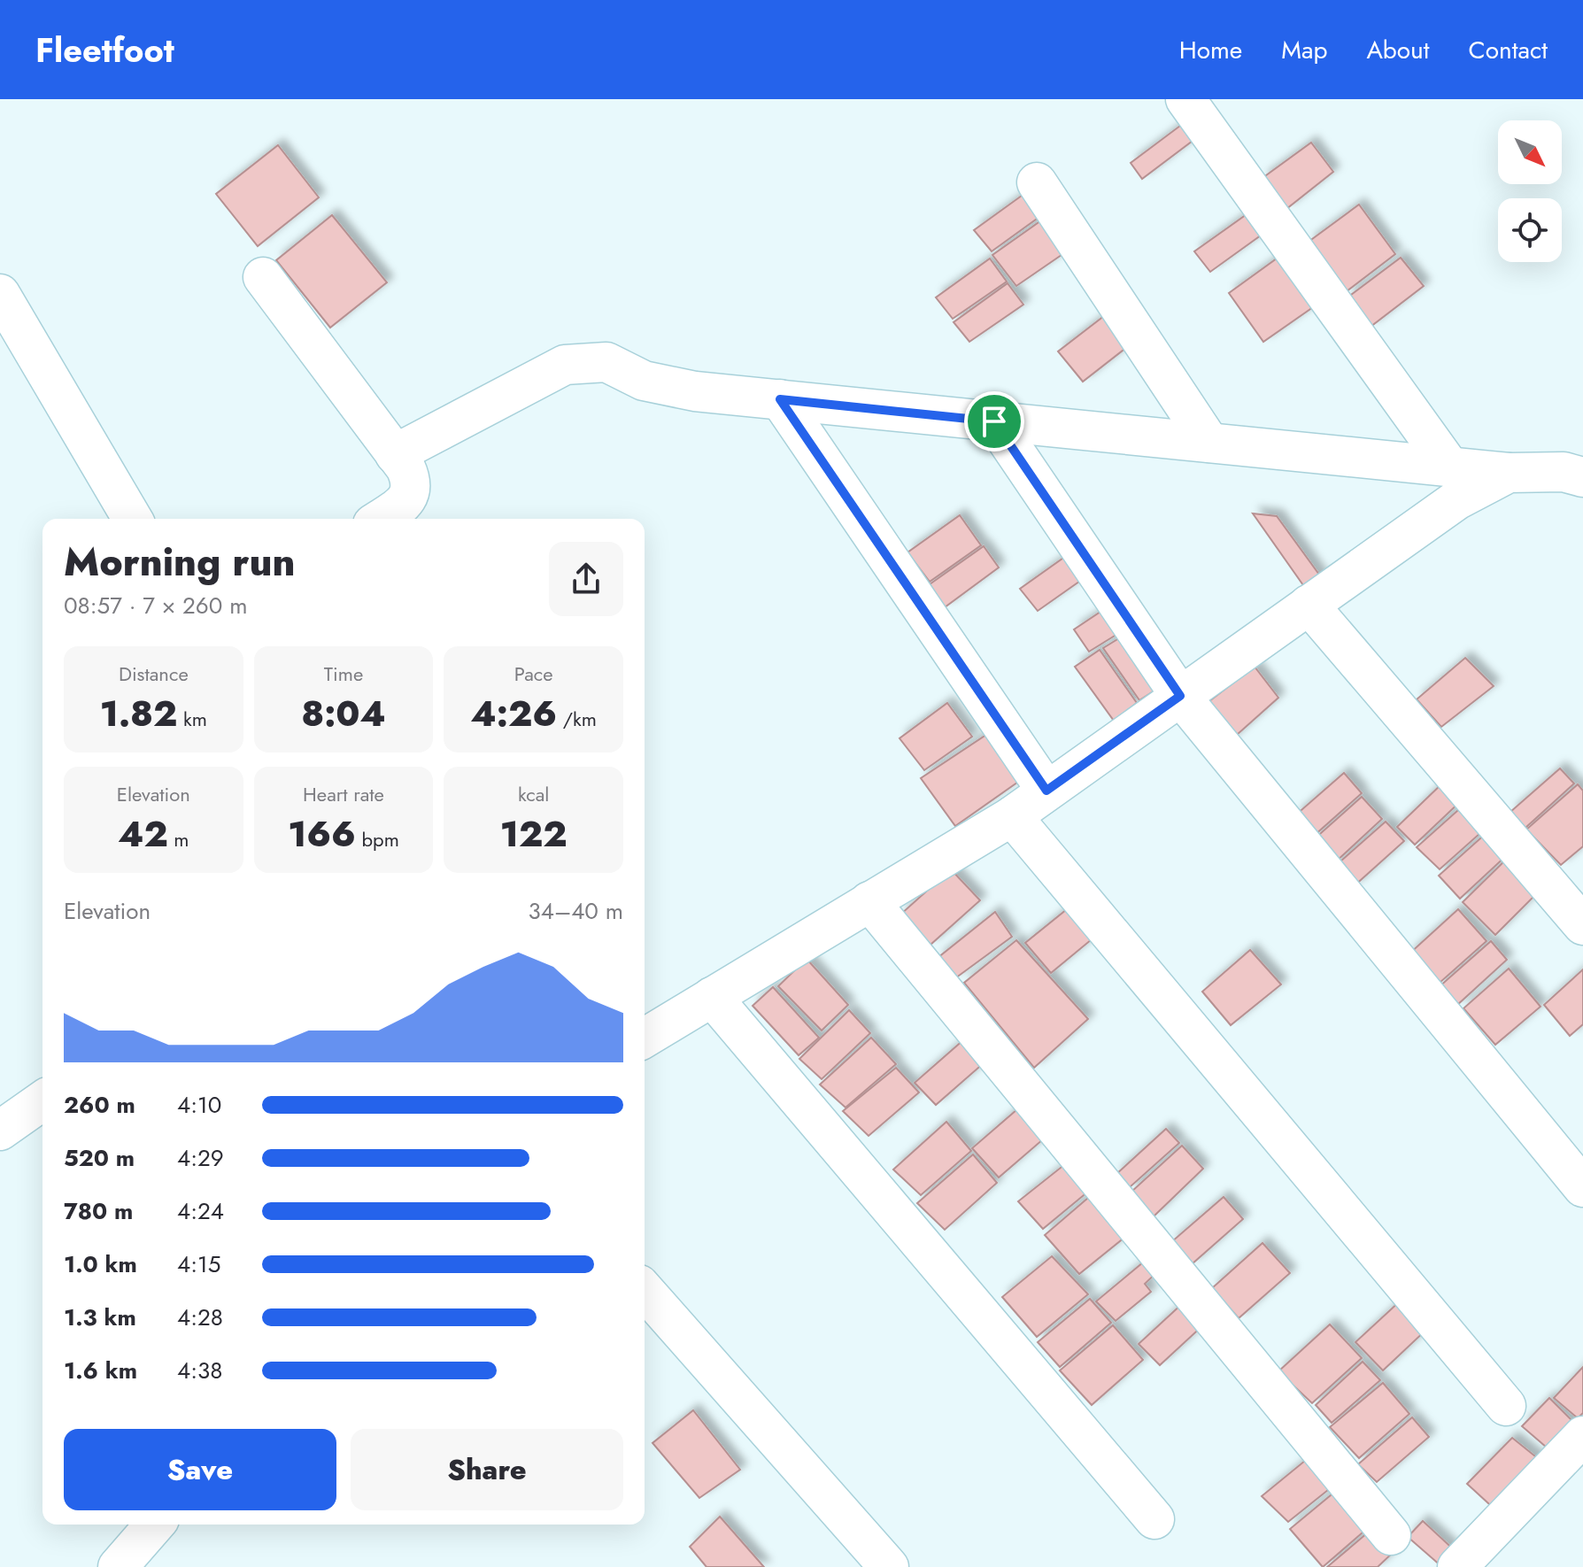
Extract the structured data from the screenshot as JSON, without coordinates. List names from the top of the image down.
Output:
{
  "north": "bottom right",
  "page": {
    "header": "Fleetfoot",
    "nav": [
      "Home",
      "Map",
      "About",
      "Contact"
    ],
    "heading": ["Morning run", "08:57 · 7 × 260 m"],
    "stats": [
      ["Distance", "1.82 km"],
      ["Time", "8:04"],
      ["Pace", "4:26 /km"],
      ["Elevation", "42 m"],
      ["Heart rate", "166 bpm"],
      ["kcal", "122"]
    ],
    "chart": ["Elevation", "34–40 m"],
    "list": [
      {
        "name": "260 m",
        "note": "4:10"
      },
      {
        "name": "520 m",
        "note": "4:29"
      },
      {
        "name": "780 m",
        "note": "4:24"
      },
      {
        "name": "1.0 km",
        "note": "4:15"
      },
      {
        "name": "1.3 km",
        "note": "4:28"
      },
      {
        "name": "1.6 km",
        "note": "4:38"
      }
    ],
    "buttons": ["Save", "Share"]
  }
}
